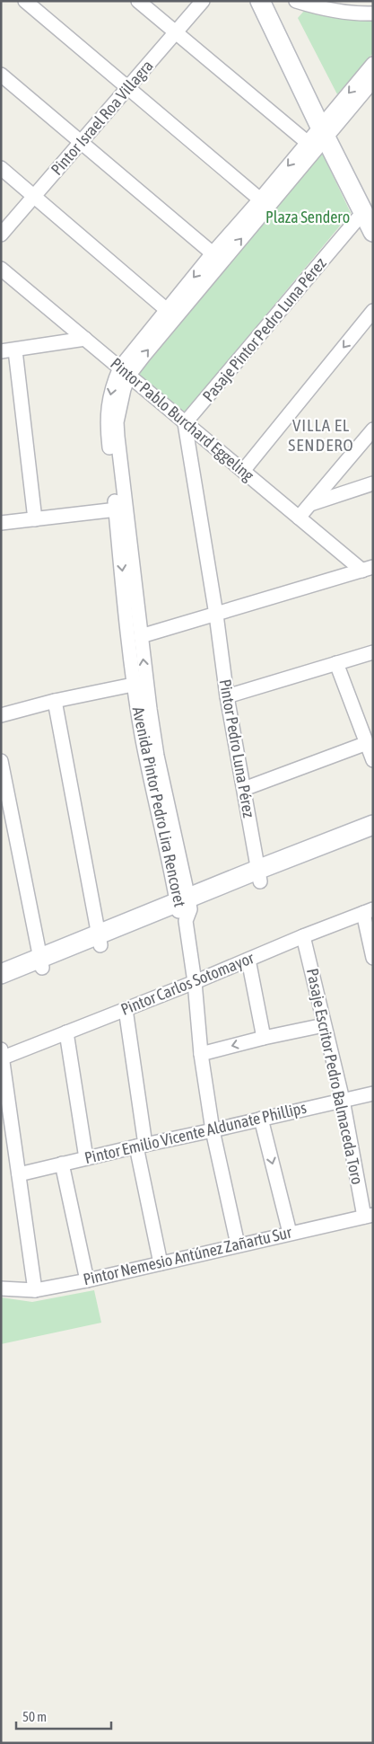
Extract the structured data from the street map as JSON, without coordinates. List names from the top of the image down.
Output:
{
  "streets": {
    "street": [
      "Pintor Israel Roa Villagra",
      "Pasaje Pintor Pedro Luna Pérez",
      "Pintor Pablo Burchard Eggeling",
      "Pintor Pedro Luna Pérez",
      "Avenida Pintor Pedro Lira Rencoret",
      "Pintor Carlos Sotomayor",
      "Pasaje Escritor Pedro Balmaceda Toro",
      "Pintor Emilio Vicente Aldunate Phillips",
      "Pintor Nemesio Antúnez Zañartu Sur"
    ]
  },
  "crossings": [
    ["Pasaje Pintor Pedro Luna Pérez", "Pintor Pablo Burchard Eggeling"],
    ["Pintor Pablo Burchard Eggeling", "Avenida Pintor Pedro Lira Rencoret"],
    ["Avenida Pintor Pedro Lira Rencoret", "Pintor Carlos Sotomayor"],
    ["Avenida Pintor Pedro Lira Rencoret", "Pintor Emilio Vicente Aldunate Phillips"],
    ["Avenida Pintor Pedro Lira Rencoret", "Pintor Nemesio Antúnez Zañartu Sur"],
    ["Pintor Carlos Sotomayor", "Pasaje Escritor Pedro Balmaceda Toro"],
    ["Pasaje Escritor Pedro Balmaceda Toro", "Pintor Emilio Vicente Aldunate Phillips"],
    ["Pasaje Escritor Pedro Balmaceda Toro", "Pintor Nemesio Antúnez Zañartu Sur"]
  ],
  "districts": ["VILLA EL SENDERO"],
  "parks": ["Plaza Sendero"],
  "scale_bar": "50 m"
}
